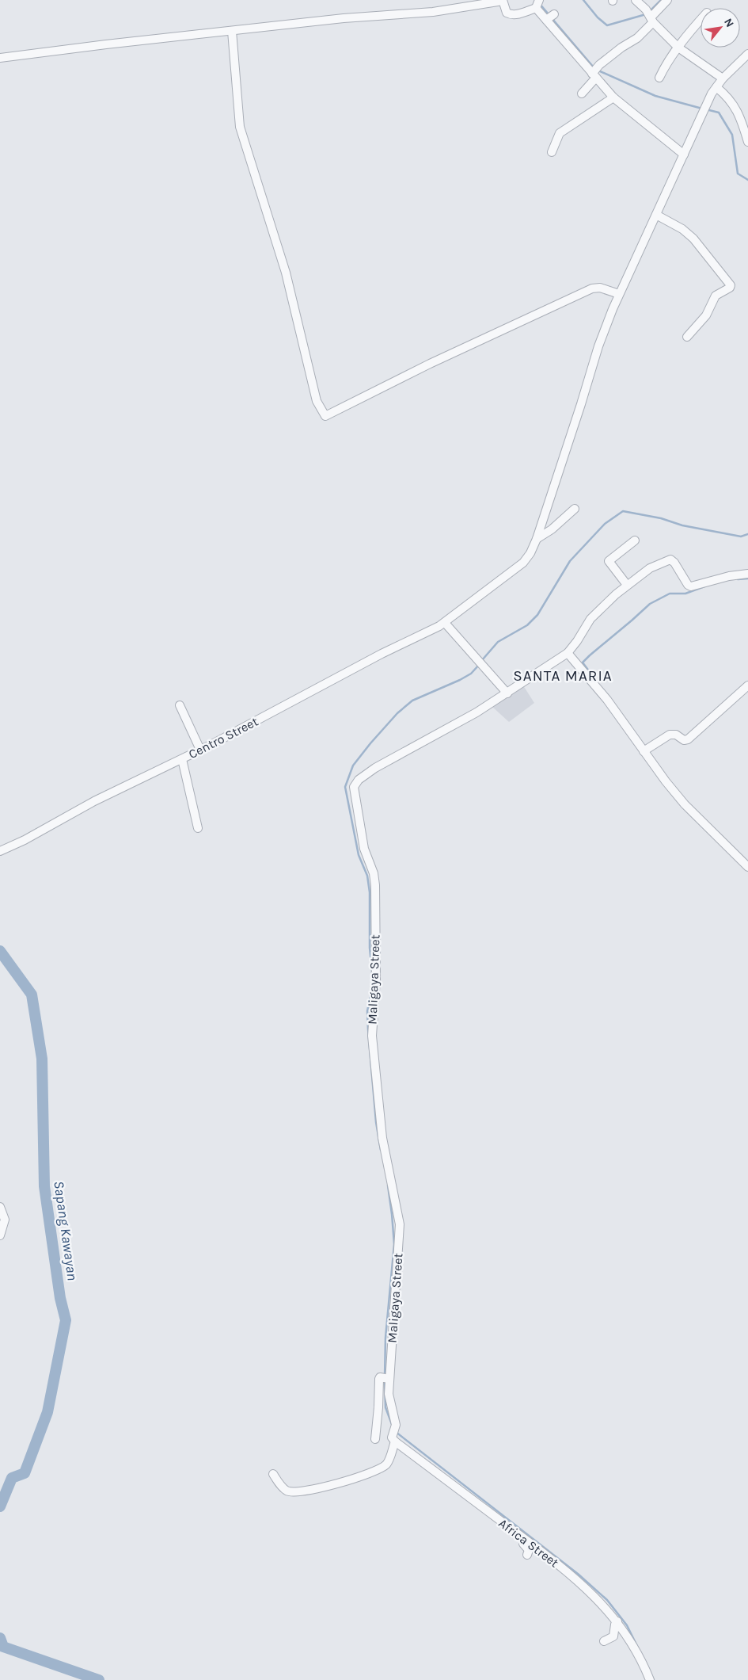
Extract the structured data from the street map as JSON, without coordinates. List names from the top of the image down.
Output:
{
  "streets": {
    "street": ["Centro Street", "Maligaya Street", "Africa Street"]
  },
  "crossings": [
    ["Maligaya Street", "Africa Street"]
  ],
  "districts": ["SANTA MARIA"],
  "water": ["Sapang Kawayan"],
  "north": "top right"
}
